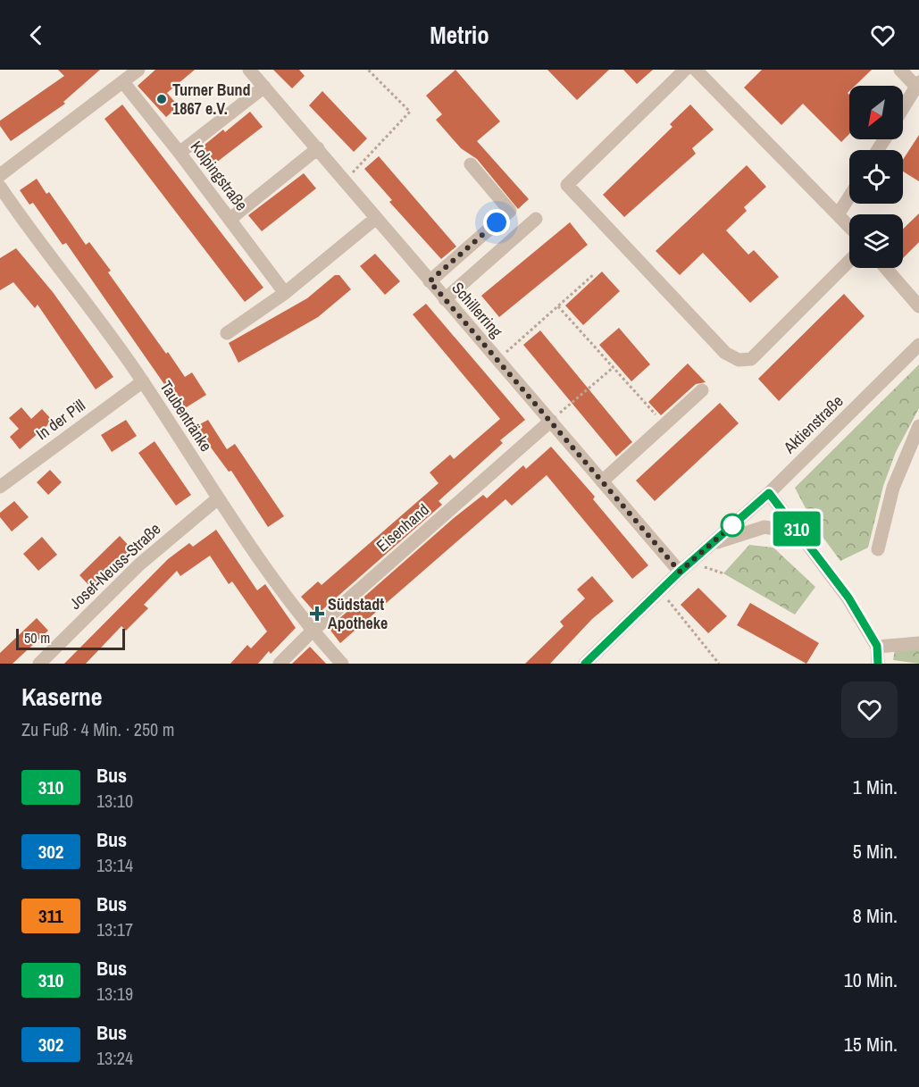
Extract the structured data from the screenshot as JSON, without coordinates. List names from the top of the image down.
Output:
{
  "streets": {
    "street": [
      "Kolpingstraße",
      "Schillerring",
      "Taubentränke",
      "In der Pill",
      "Aktienstraße",
      "Eisenhand",
      "Josef-Neuss-Straße"
    ]
  },
  "crossings": [
    ["Schillerring", "Aktienstraße"],
    ["Schillerring", "Eisenhand"],
    ["Taubentränke", "In der Pill"],
    ["Taubentränke", "Eisenhand"],
    ["Taubentränke", "Josef-Neuss-Straße"]
  ],
  "places": {
    "other": ["Turner Bund 1867 e.V."],
    "health": ["Südstadt Apotheke"]
  },
  "lines": ["bus line 310"],
  "scale_bar": "50 m",
  "north": "bottom left",
  "page": {
    "header": "Metrio",
    "on_map": "310",
    "scale": "50 m",
    "heading": ["Kaserne", "Zu Fuß · 4 Min. · 250 m"],
    "list": [
      {
        "mark": "310",
        "name": "Bus",
        "note": "13:10",
        "value": "1 Min."
      },
      {
        "mark": "302",
        "name": "Bus",
        "note": "13:14",
        "value": "5 Min."
      },
      {
        "mark": "311",
        "name": "Bus",
        "note": "13:17",
        "value": "8 Min."
      },
      {
        "mark": "310",
        "name": "Bus",
        "note": "13:19",
        "value": "10 Min."
      },
      {
        "mark": "302",
        "name": "Bus",
        "note": "13:24",
        "value": "15 Min."
      }
    ]
  }
}
